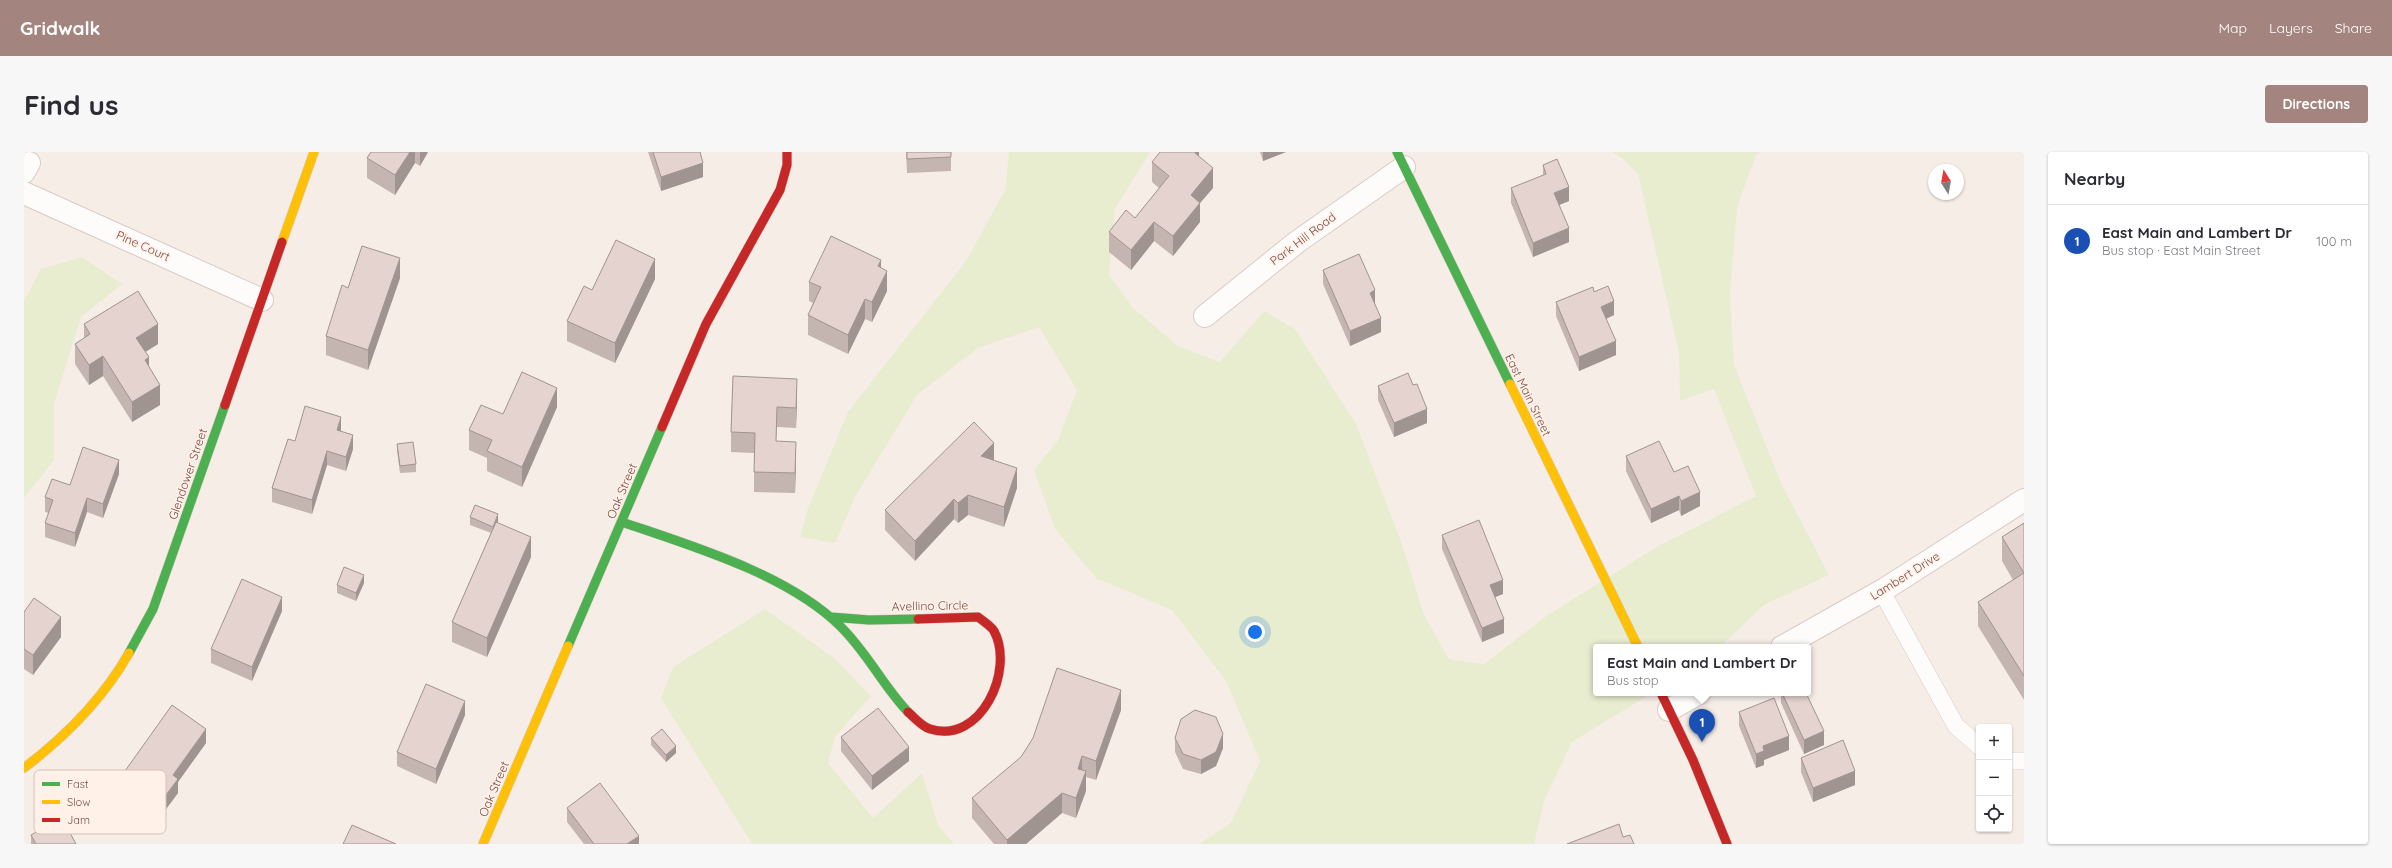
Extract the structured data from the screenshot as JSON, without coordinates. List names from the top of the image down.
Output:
{
  "streets": {
    "street": [
      "Park Hill Road",
      "Pine Court",
      "East Main Street",
      "Glendower Street",
      "Oak Street",
      "Lambert Drive",
      "Avellino Circle"
    ]
  },
  "crossings": [
    ["Park Hill Road", "East Main Street"],
    ["Pine Court", "Glendower Street"],
    ["Oak Street", "Avellino Circle"]
  ],
  "legend": ["Fast", "Slow", "Jam"],
  "north": "top",
  "page": {
    "header": "Gridwalk",
    "nav": ["Map", "Layers", "Share"],
    "buttons": "Directions",
    "title": "Find us",
    "heading": "Nearby",
    "list": [
      {
        "mark": "1",
        "name": "East Main and Lambert Dr",
        "note": "Bus stop · East Main Street",
        "value": "100 m"
      }
    ],
    "popup": ["East Main and Lambert Dr", "Bus stop"],
    "pins": "1",
    "map_buttons": ["+", "−"]
  }
}
